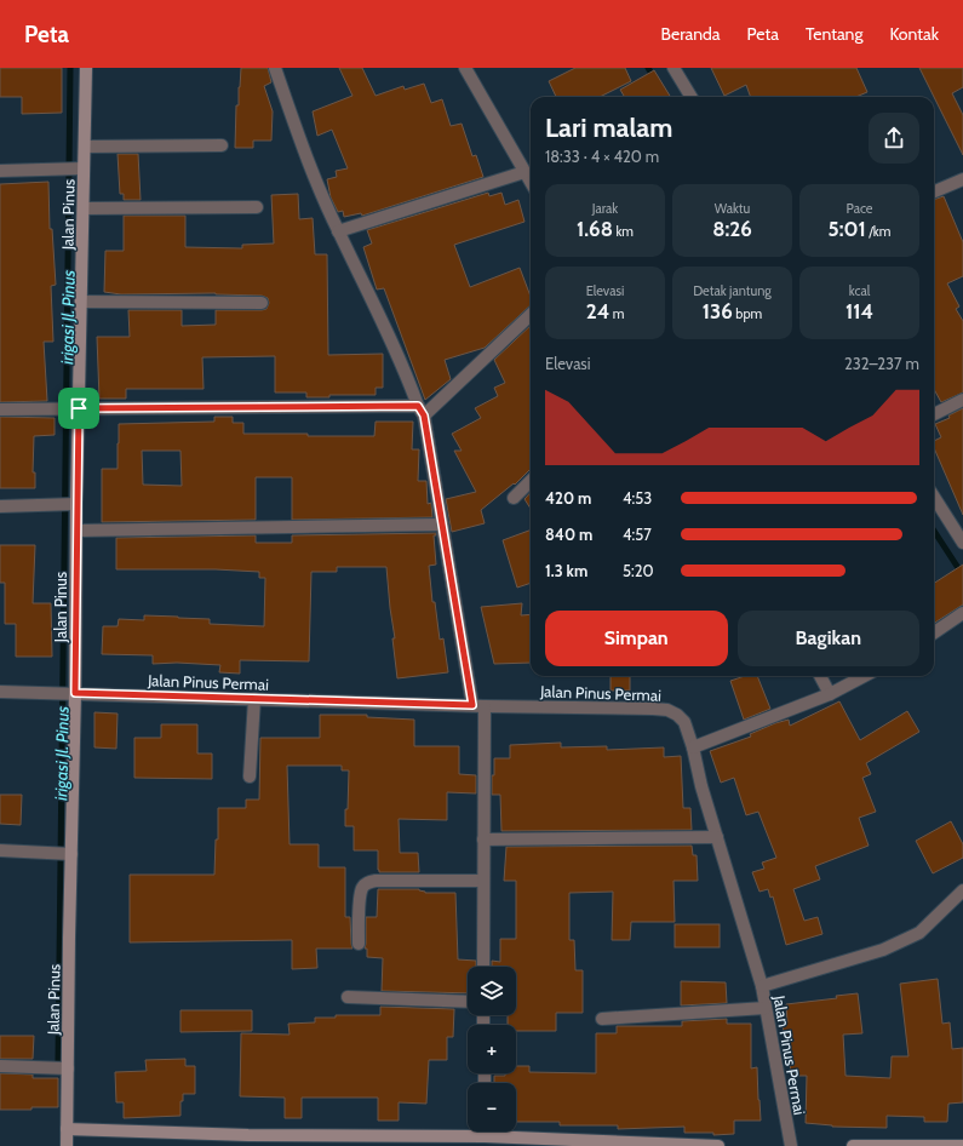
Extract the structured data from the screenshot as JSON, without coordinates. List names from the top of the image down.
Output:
{
  "streets": {
    "street": ["Jalan Pinus", "Jalan Pinus Permai"]
  },
  "crossings": [
    ["Jalan Pinus", "Jalan Pinus Permai"]
  ],
  "water": ["irigasi Jl. Pinus"],
  "page": {
    "header": "Peta",
    "nav": [
      "Beranda",
      "Peta",
      "Tentang",
      "Kontak"
    ],
    "heading": ["Lari malam", "18:33 · 4 × 420 m"],
    "stats": [
      ["Jarak", "1.68 km"],
      ["Waktu", "8:26"],
      ["Pace", "5:01 /km"],
      ["Elevasi", "24 m"],
      ["Detak jantung", "136 bpm"],
      ["kcal", "114"]
    ],
    "chart": ["Elevasi", "232–237 m"],
    "list": [
      {
        "name": "420 m",
        "note": "4:53"
      },
      {
        "name": "840 m",
        "note": "4:57"
      },
      {
        "name": "1.3 km",
        "note": "5:20"
      }
    ],
    "buttons": ["Simpan", "Bagikan"],
    "map_buttons": ["+", "−"]
  }
}
